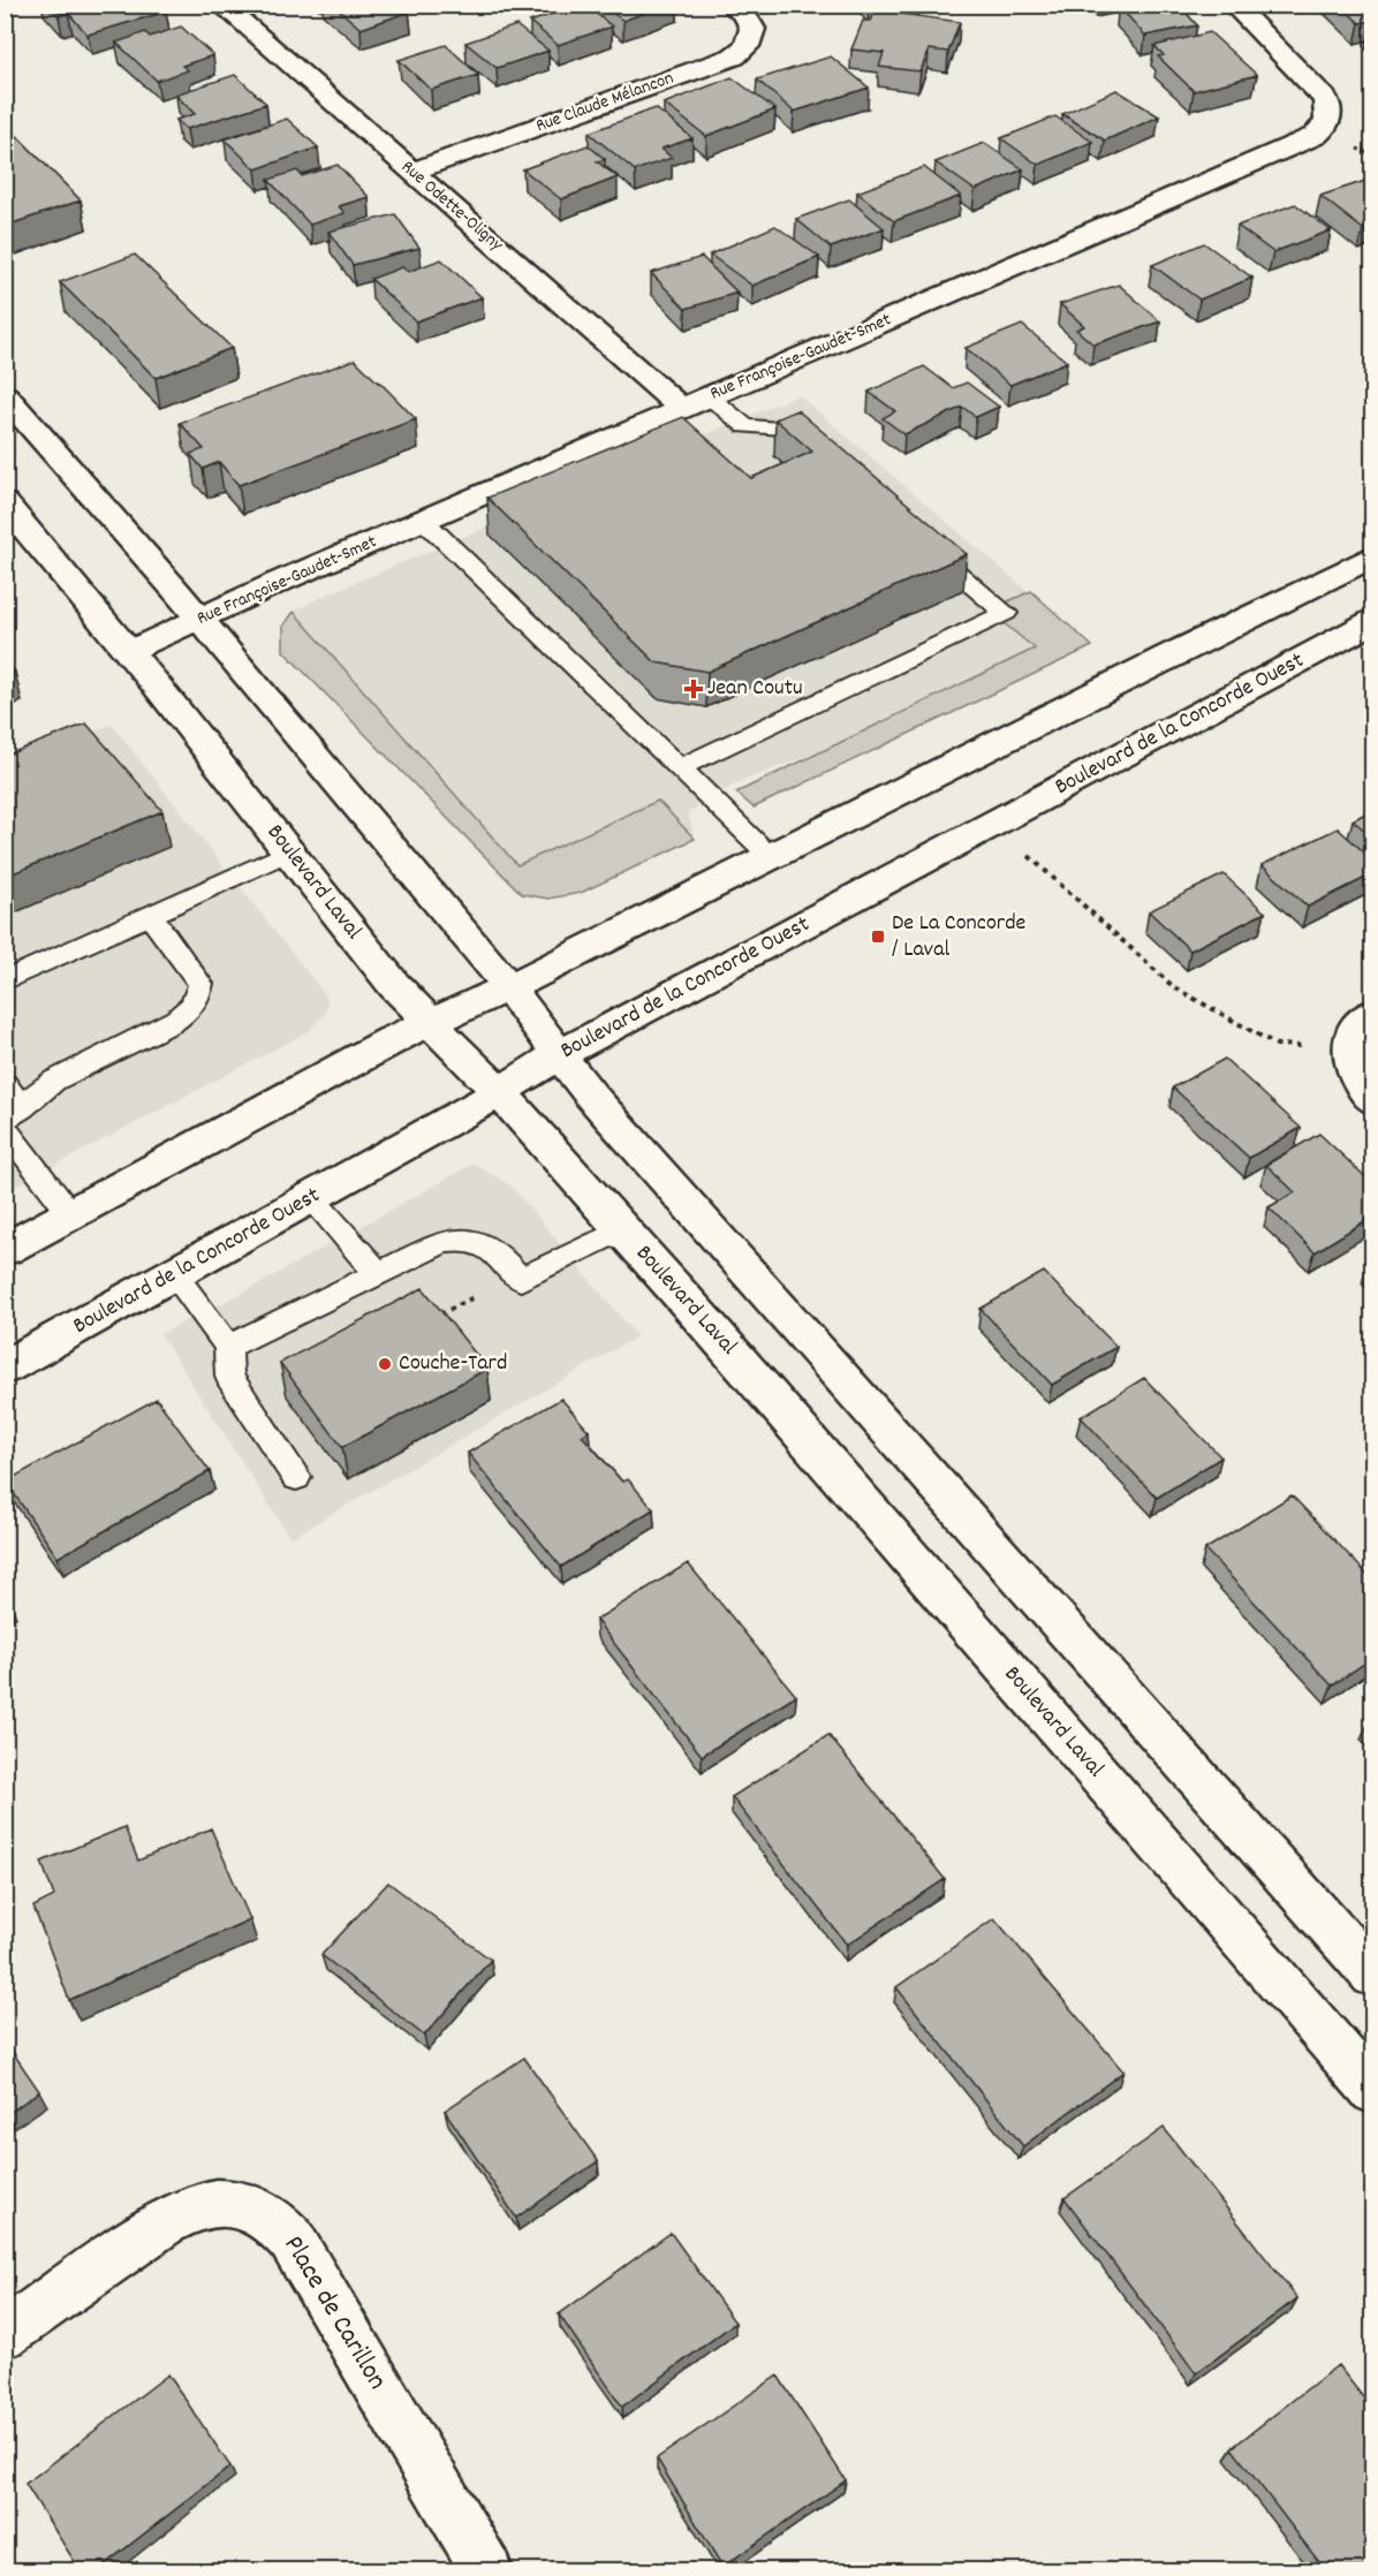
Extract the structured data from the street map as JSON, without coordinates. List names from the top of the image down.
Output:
{
  "streets": {
    "street": [
      "Rue Claude Mélancon",
      "Rue Odette-Oligny",
      "Rue Françoise-Gaudet-Smet",
      "Boulevard de la Concorde Ouest",
      "Boulevard Laval",
      "Place de Carillon"
    ]
  },
  "crossings": [
    ["Rue Claude Mélancon", "Rue Odette-Oligny"],
    ["Rue Odette-Oligny", "Rue Françoise-Gaudet-Smet"],
    ["Rue Françoise-Gaudet-Smet", "Boulevard Laval"],
    ["Boulevard de la Concorde Ouest", "Boulevard Laval"]
  ],
  "places": {
    "health": ["Jean Coutu"],
    "transit": ["De La Concorde / Laval"],
    "other": ["Couche-Tard"]
  }
}
